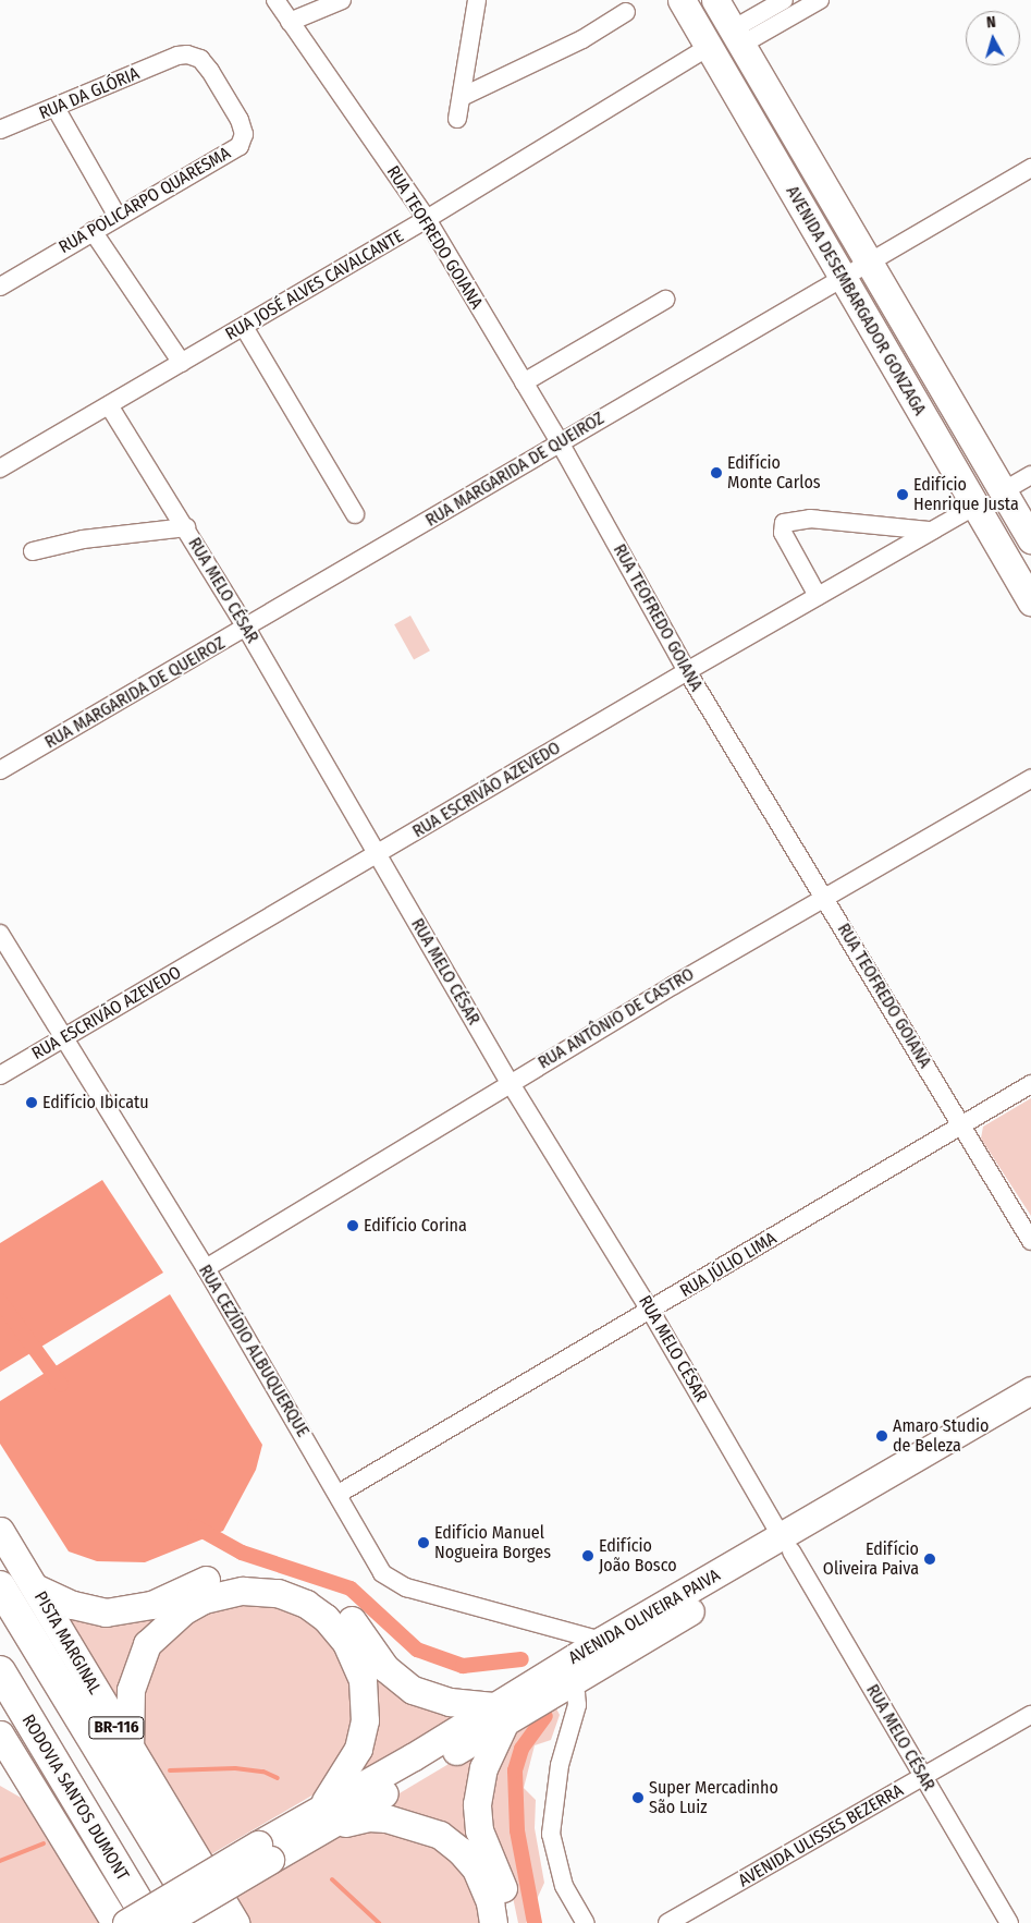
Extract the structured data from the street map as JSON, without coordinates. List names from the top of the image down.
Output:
{
  "streets": {
    "highway": ["BR-116", "RODOVIA SANTOS DUMONT"],
    "main road": ["AVENIDA DESEMBARGADOR GONZAGA", "AVENIDA OLIVEIRA PAIVA", "PISTA MARGINAL"],
    "street": [
      "RUA DA GLÓRIA",
      "RUA POLICARPO QUARESMA",
      "RUA TEOFREDO GOIANA",
      "RUA JOSÉ ALVES CAVALCANTE",
      "RUA MARGARIDA DE QUEIROZ",
      "RUA MELO CÉSAR",
      "RUA ESCRIVÃO AZEVEDO",
      "RUA ANTÔNIO DE CASTRO",
      "RUA JÚLIO LIMA",
      "RUA CEZÍDIO ALBUQUERQUE",
      "AVENIDA ULISSES BEZERRA"
    ]
  },
  "crossings": [
    ["RUA DA GLÓRIA", "RUA POLICARPO QUARESMA"],
    ["RUA TEOFREDO GOIANA", "RUA JOSÉ ALVES CAVALCANTE"],
    ["RUA TEOFREDO GOIANA", "RUA MARGARIDA DE QUEIROZ"],
    ["RUA TEOFREDO GOIANA", "RUA ESCRIVÃO AZEVEDO"],
    ["RUA TEOFREDO GOIANA", "RUA ANTÔNIO DE CASTRO"],
    ["RUA TEOFREDO GOIANA", "RUA JÚLIO LIMA"],
    ["RUA JOSÉ ALVES CAVALCANTE", "AVENIDA DESEMBARGADOR GONZAGA"],
    ["RUA JOSÉ ALVES CAVALCANTE", "RUA MELO CÉSAR"],
    ["AVENIDA DESEMBARGADOR GONZAGA", "RUA MARGARIDA DE QUEIROZ"],
    ["AVENIDA DESEMBARGADOR GONZAGA", "RUA ESCRIVÃO AZEVEDO"],
    ["RUA MARGARIDA DE QUEIROZ", "RUA MELO CÉSAR"],
    ["RUA MELO CÉSAR", "RUA ESCRIVÃO AZEVEDO"],
    ["RUA MELO CÉSAR", "RUA ANTÔNIO DE CASTRO"],
    ["RUA MELO CÉSAR", "RUA JÚLIO LIMA"],
    ["RUA MELO CÉSAR", "AVENIDA OLIVEIRA PAIVA"],
    ["RUA MELO CÉSAR", "AVENIDA ULISSES BEZERRA"],
    ["RUA ESCRIVÃO AZEVEDO", "RUA CEZÍDIO ALBUQUERQUE"],
    ["RUA ANTÔNIO DE CASTRO", "RUA CEZÍDIO ALBUQUERQUE"],
    ["RUA JÚLIO LIMA", "RUA CEZÍDIO ALBUQUERQUE"],
    ["RUA CEZÍDIO ALBUQUERQUE", "AVENIDA OLIVEIRA PAIVA"]
  ],
  "places": [
    "Edifício Monte Carlos",
    "Edifício Henrique Justa",
    "Edifício Ibicatu",
    "Edifício Corina",
    "Amaro Studio de Beleza",
    "Edifício Manuel Nogueira Borges",
    "Edifício João Bosco",
    "Edifício Oliveira Paiva",
    "Super Mercadinho São Luiz"
  ],
  "north": "top"
}
